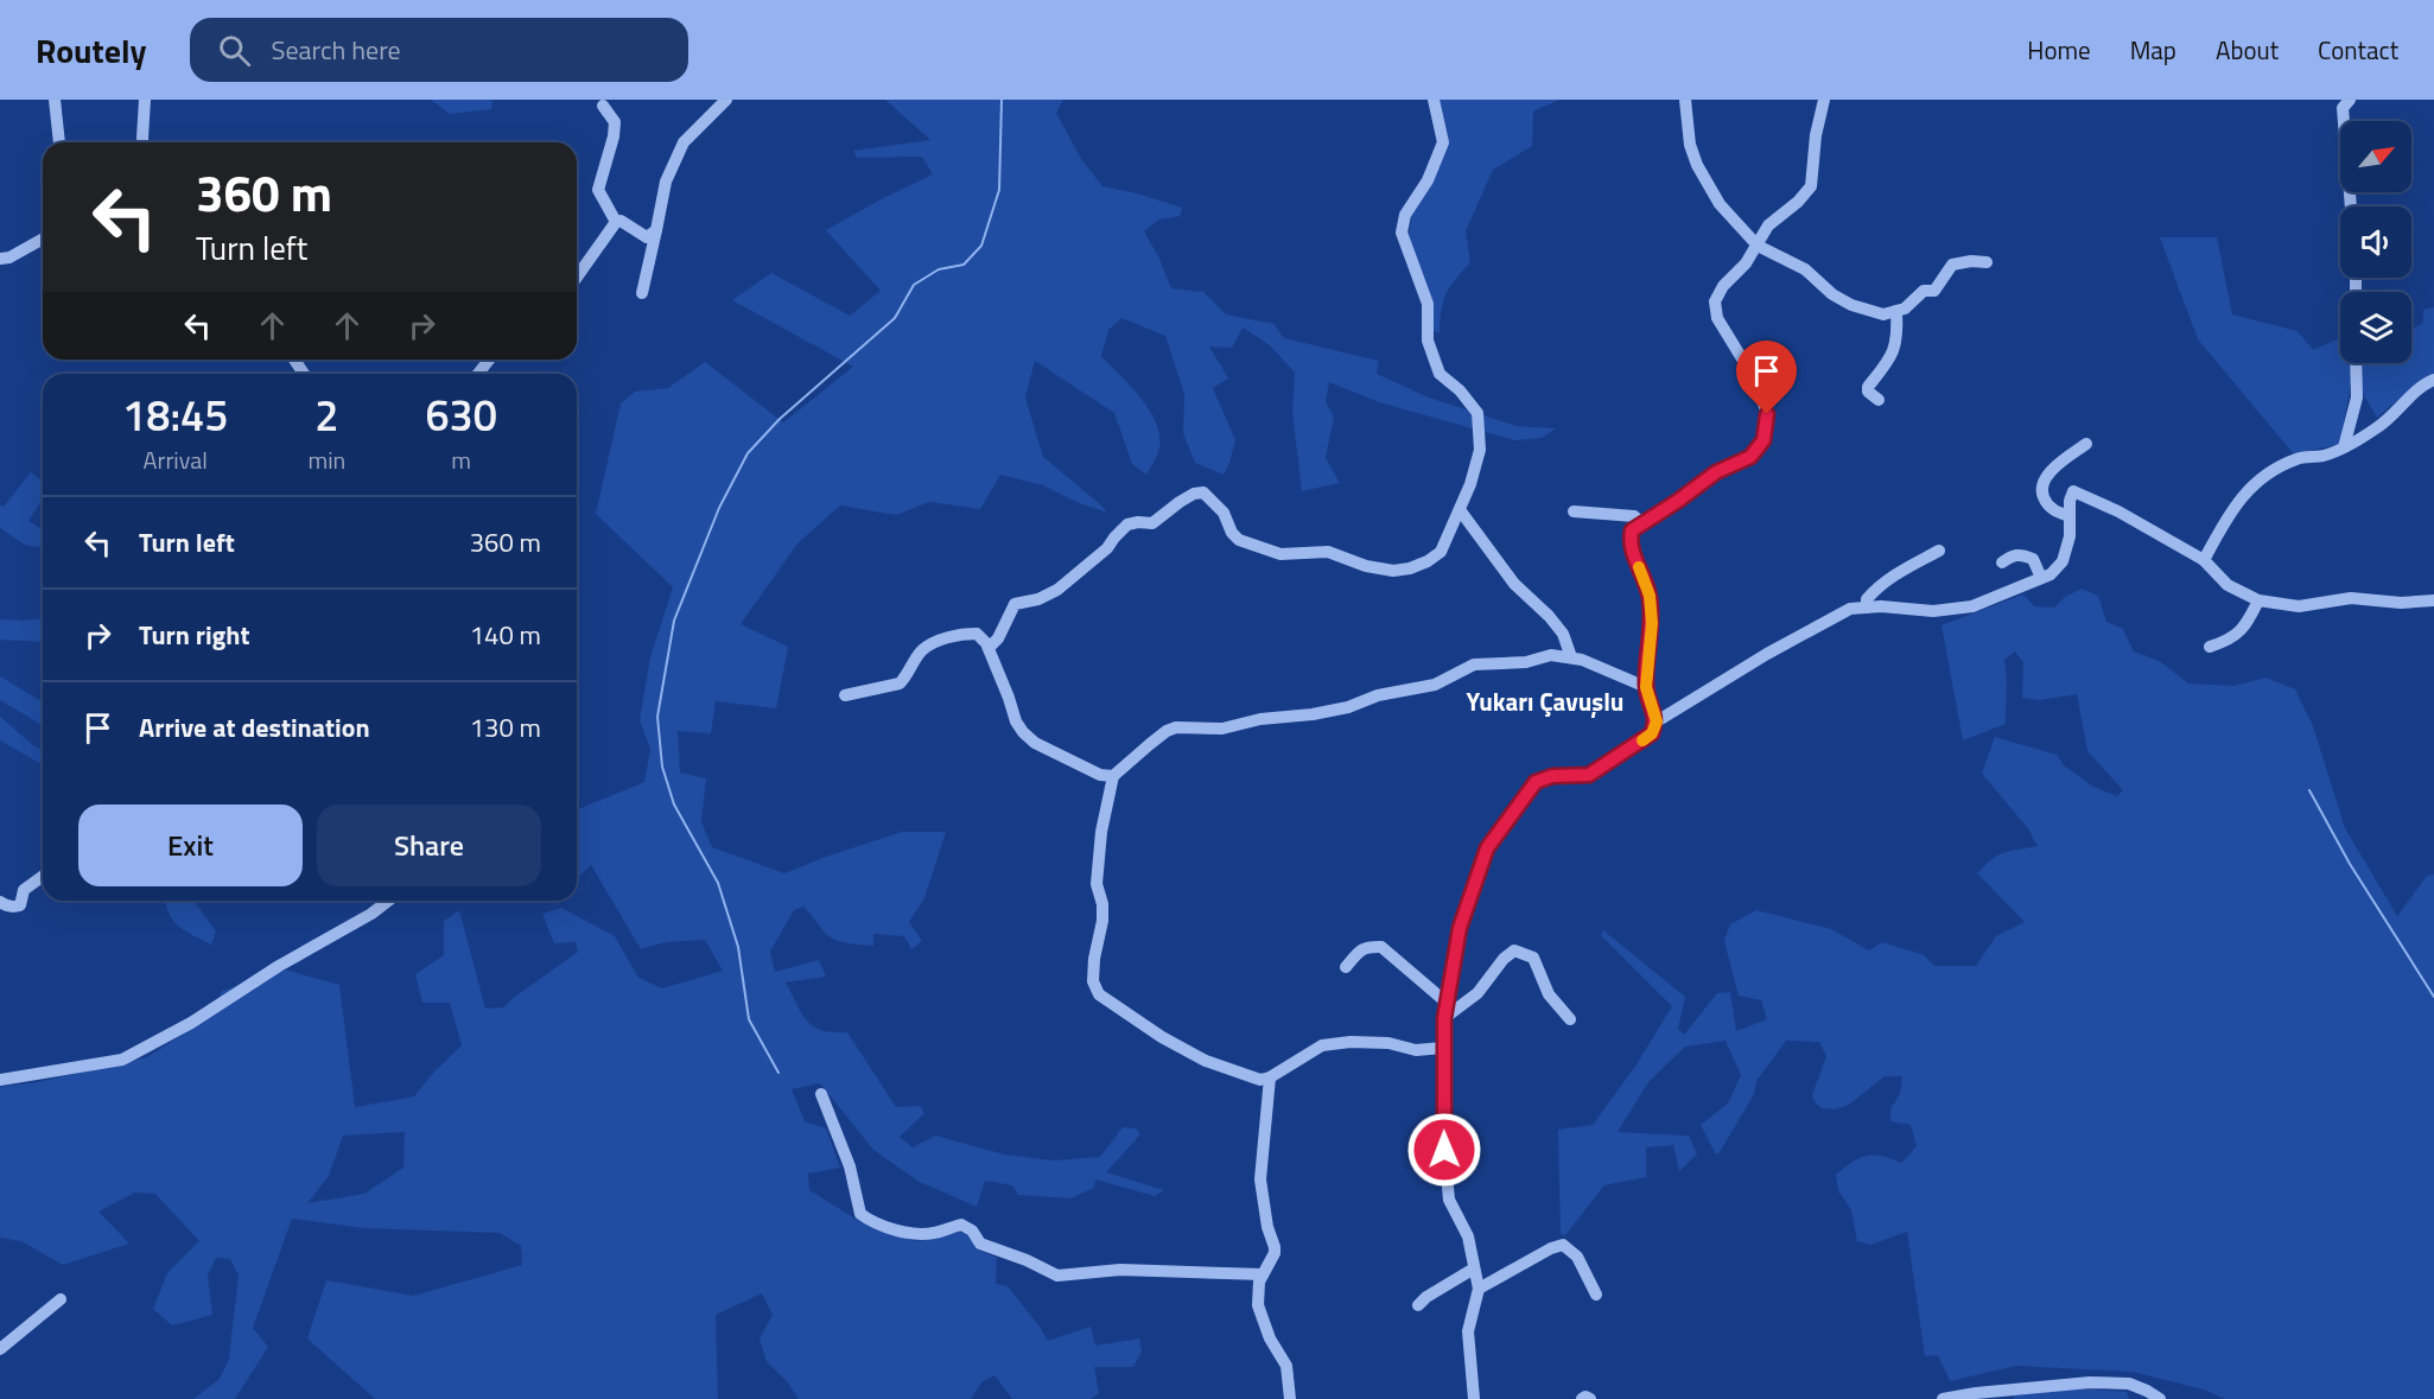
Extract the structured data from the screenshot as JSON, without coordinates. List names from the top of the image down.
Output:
{
  "districts": ["Yukarı Çavuşlu"],
  "north": "top right",
  "page": {
    "header": "Routely",
    "search": "Search here",
    "nav": [
      "Home",
      "Map",
      "About",
      "Contact"
    ],
    "turn": ["360 m", "Turn left"],
    "eta": [
      "18:45",
      "Arrival",
      "2",
      "min",
      "630",
      "m"
    ],
    "list": [
      {
        "name": "Turn left",
        "value": "360 m"
      },
      {
        "name": "Turn right",
        "value": "140 m"
      },
      {
        "name": "Arrive at destination",
        "value": "130 m"
      }
    ],
    "buttons": ["Exit", "Share"]
  }
}
